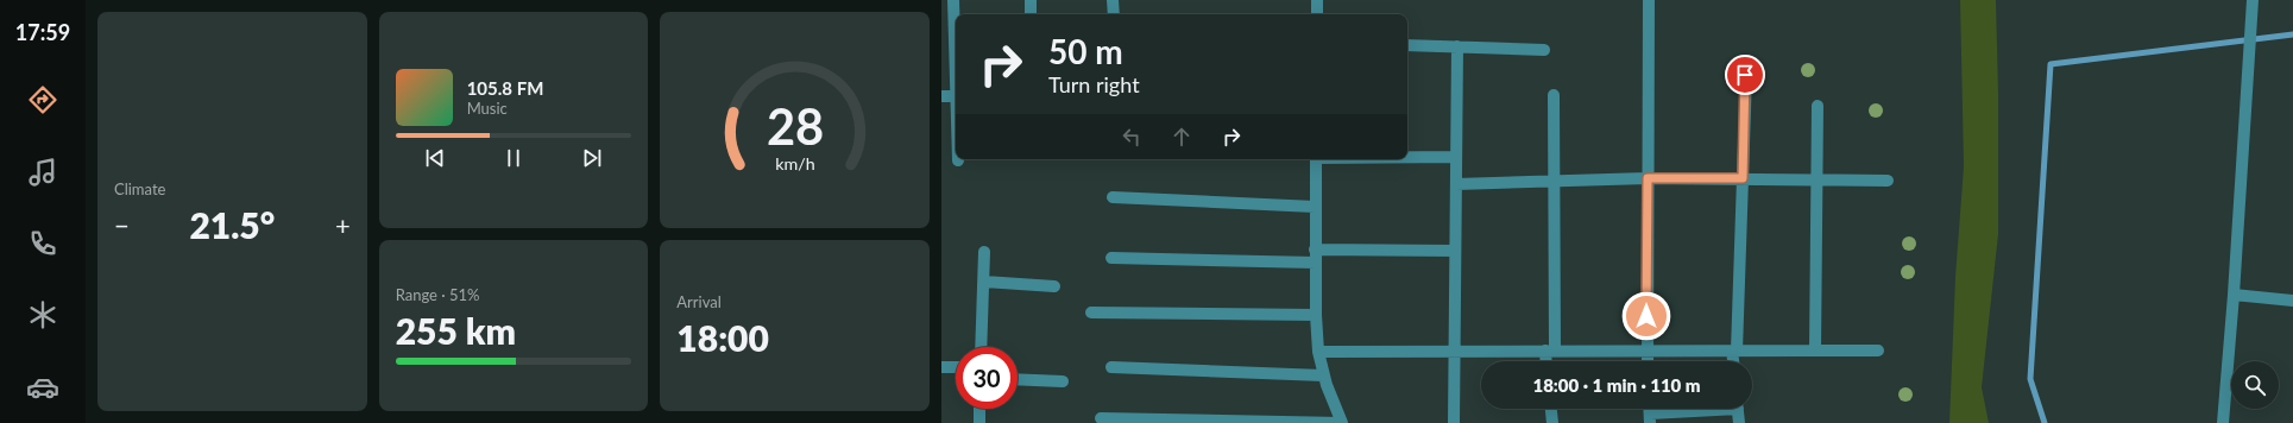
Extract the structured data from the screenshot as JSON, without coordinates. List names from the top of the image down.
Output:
{
  "page": {
    "tabs": "17:59",
    "tile": [
      "Climate",
      ["Range · 51%", "255 km"],
      ["Arrival", "18:00"]
    ],
    "turn": ["50 m", "Turn right"],
    "song": ["105.8 FM", "Music"],
    "heat": ["−", "21.5°", "+"],
    "limit": "30",
    "trip": "18:00 · 1 min · 110 m",
    "gauge": ["28", "km/h"]
  }
}
